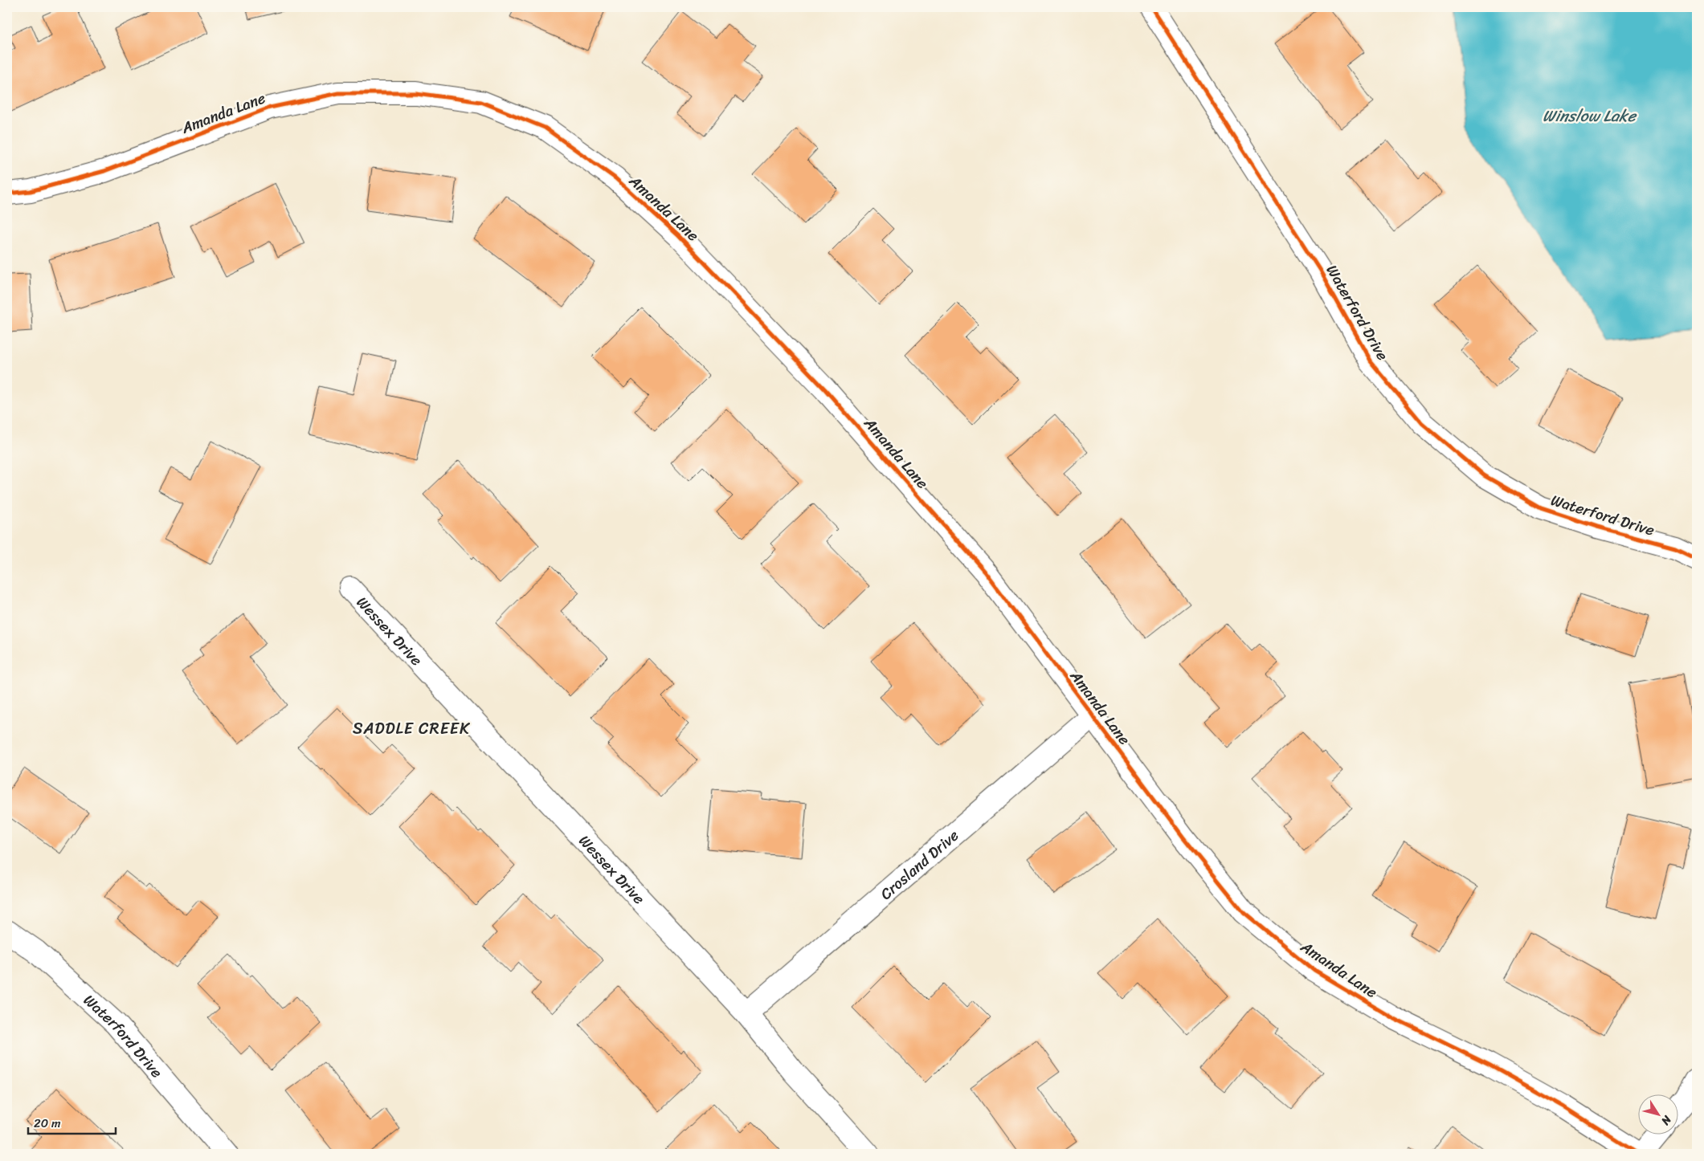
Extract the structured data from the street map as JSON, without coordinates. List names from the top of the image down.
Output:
{
  "streets": {
    "street": [
      "Amanda Lane",
      "Waterford Drive",
      "Wessex Drive",
      "Crosland Drive"
    ]
  },
  "crossings": [
    ["Amanda Lane", "Crosland Drive"],
    ["Wessex Drive", "Crosland Drive"]
  ],
  "districts": ["SADDLE CREEK"],
  "water": ["Winslow Lake"],
  "scale_bar": "20 m",
  "north": "bottom right"
}
